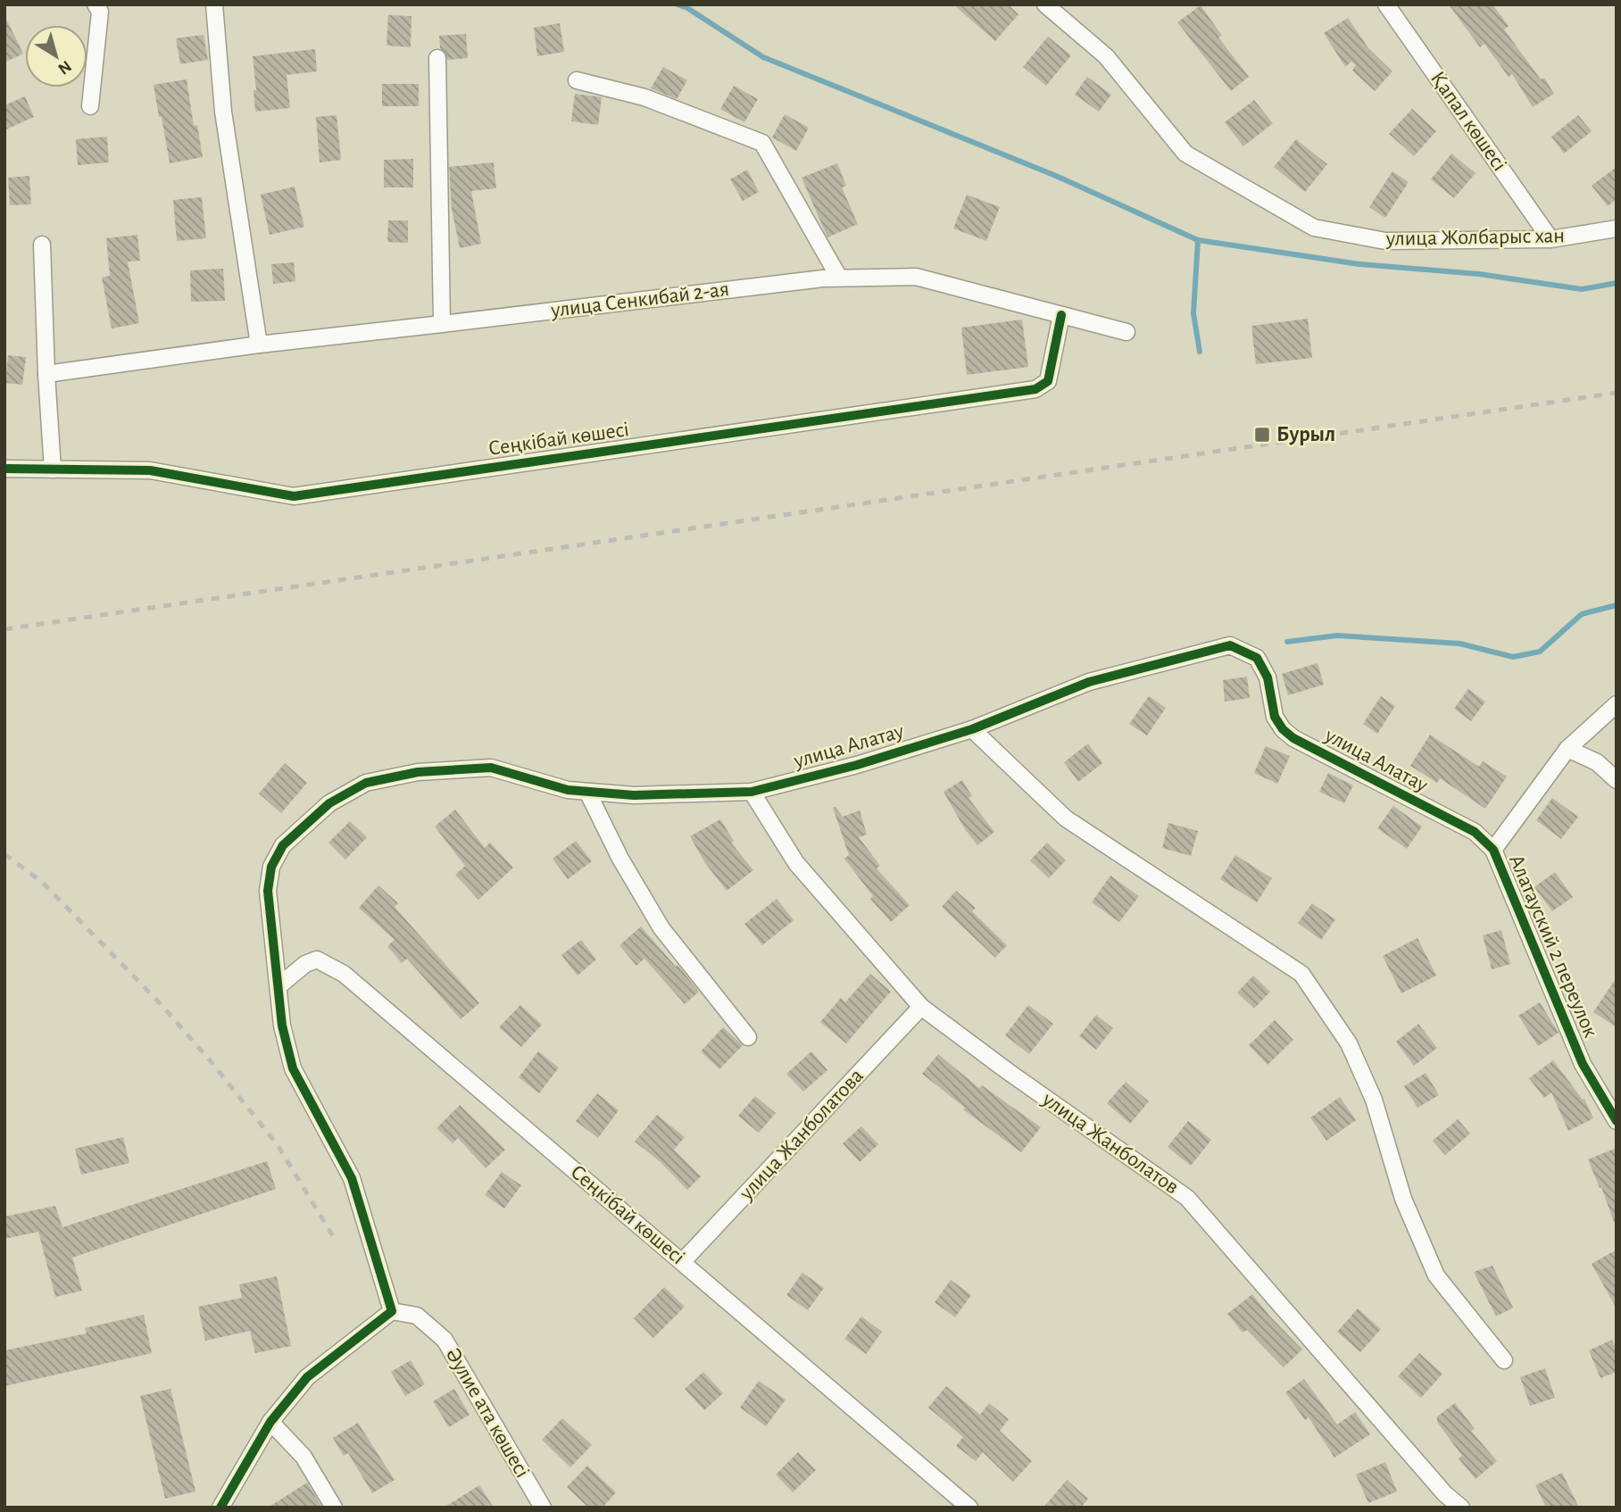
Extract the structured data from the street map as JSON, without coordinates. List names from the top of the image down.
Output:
{
  "streets": {
    "street": [
      "Қапал көшесі",
      "улица Жолбарыс хан",
      "улица Сенкибай 2-ая",
      "Сеңкібай көшесі",
      "улица Алатау",
      "Алатауский 2 переулок",
      "улица Жанболатова",
      "улица Жанболатов",
      "Әулие ата көшесі"
    ]
  },
  "crossings": [
    ["Қапал көшесі", "улица Жолбарыс хан"],
    ["улица Сенкибай 2-ая", "Сеңкібай көшесі"],
    ["Сеңкібай көшесі", "улица Алатау"],
    ["Сеңкібай көшесі", "улица Жанболатова"],
    ["улица Алатау", "Алатауский 2 переулок"],
    ["улица Алатау", "улица Жанболатов"],
    ["улица Алатау", "Әулие ата көшесі"],
    ["улица Жанболатова", "улица Жанболатов"]
  ],
  "places": {
    "transit": ["Бурыл"]
  },
  "north": "bottom right"
}
